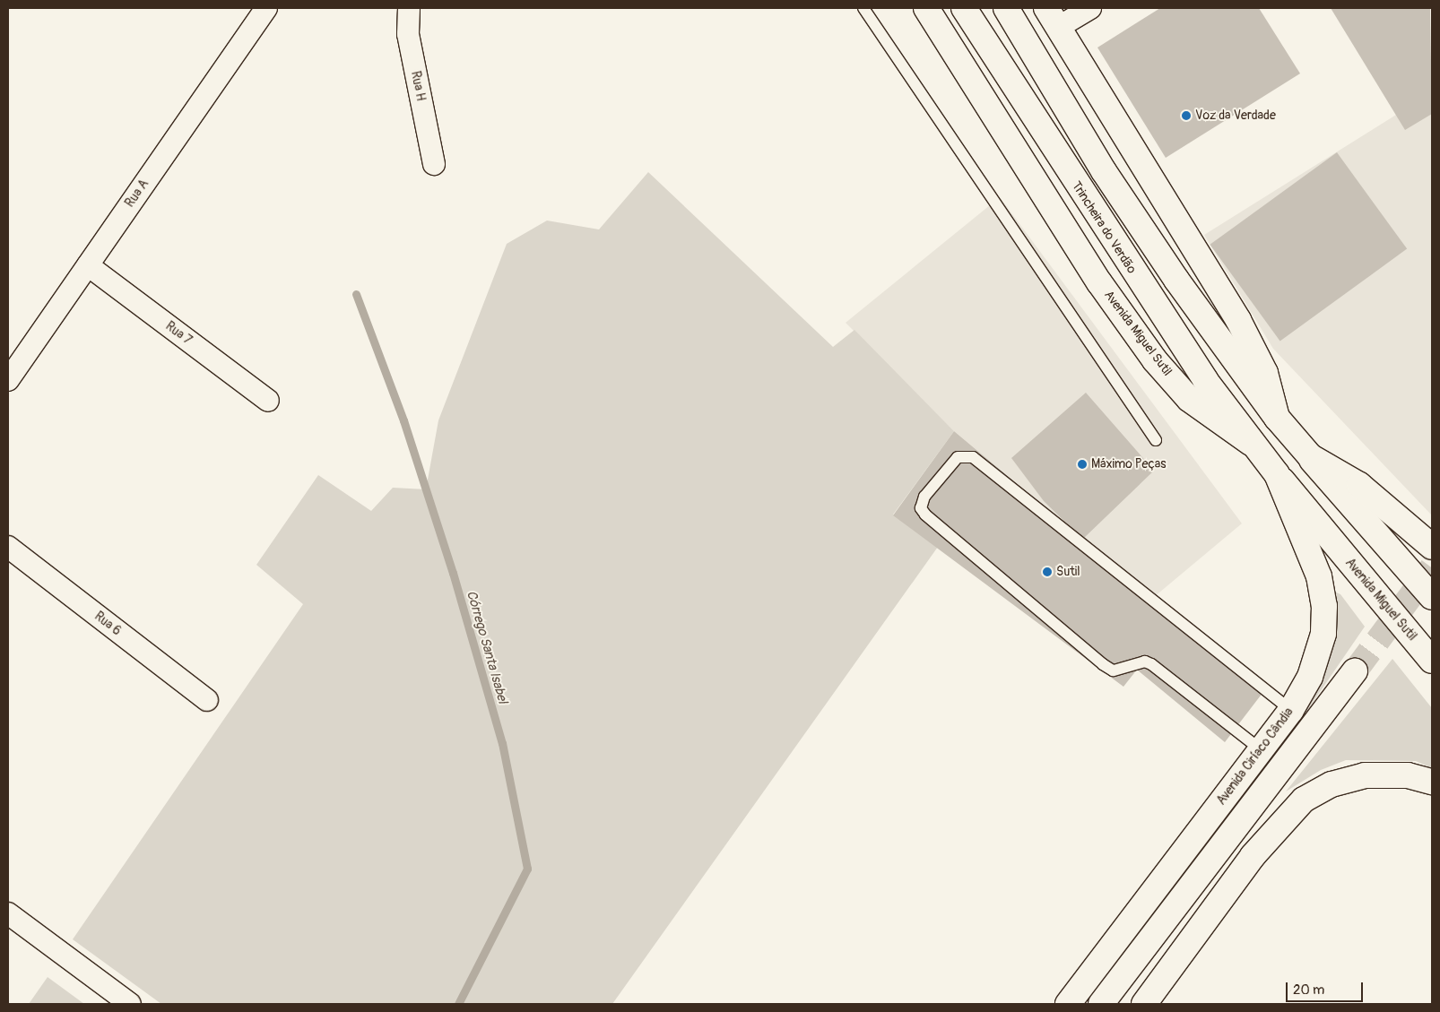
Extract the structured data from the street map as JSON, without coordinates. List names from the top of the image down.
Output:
{
  "streets": {
    "main road": ["Trincheira do Verdão", "Avenida Miguel Sutil", "Avenida Ciríaco Cândia"],
    "street": [
      "Rua H",
      "Rua A",
      "Rua 7",
      "Rua 6"
    ]
  },
  "crossings": [
    ["Rua A", "Rua 7"],
    ["Trincheira do Verdão", "Avenida Miguel Sutil"],
    ["Avenida Miguel Sutil", "Avenida Ciríaco Cândia"]
  ],
  "water": ["Córrego Santa Isabel"],
  "places": ["Voz da Verdade", "Máximo Peças", "Sutil"],
  "scale_bar": "20 m"
}
